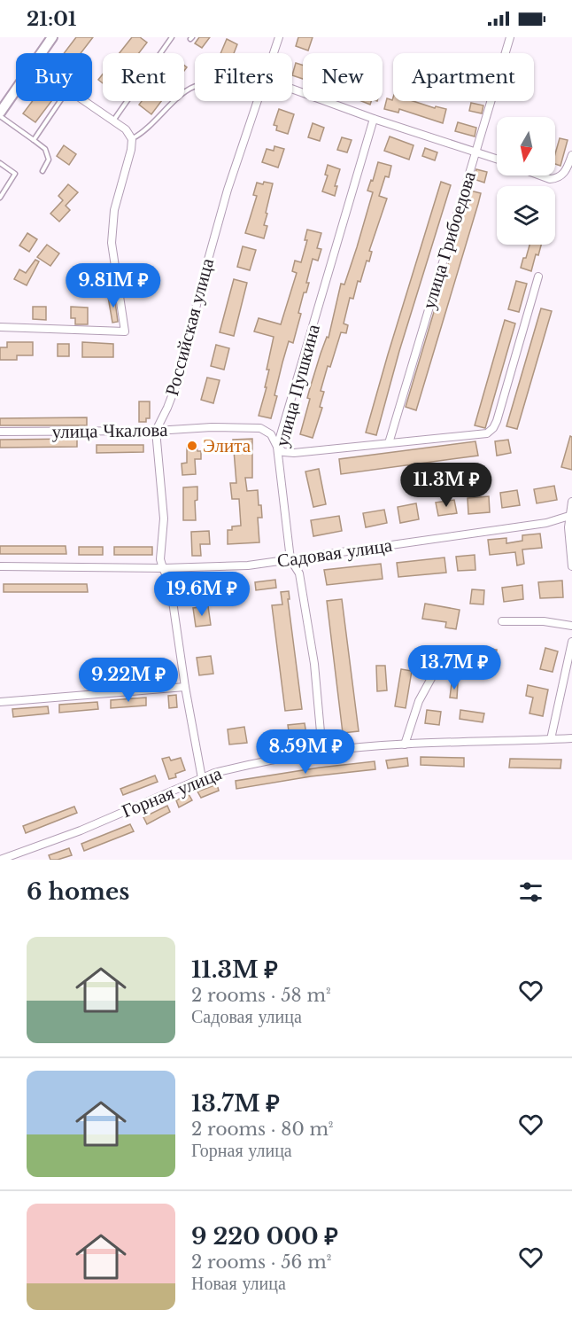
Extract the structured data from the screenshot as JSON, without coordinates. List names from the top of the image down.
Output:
{
  "streets": {
    "street": [
      "улица Грибоедова",
      "Российская улица",
      "улица Пушкина",
      "улица Чкалова",
      "Садовая улица",
      "Горная улица"
    ]
  },
  "crossings": [
    ["Российская улица", "улица Чкалова"],
    ["улица Пушкина", "улица Чкалова"],
    ["улица Пушкина", "Садовая улица"],
    ["улица Пушкина", "Горная улица"]
  ],
  "places": ["Элита"],
  "north": "bottom",
  "page": {
    "status": "21:01",
    "chip": [
      "Buy",
      "Rent",
      "Filters",
      "New",
      "Apartment"
    ],
    "price": [
      "9.81M ₽",
      "11.3M ₽",
      "19.6M ₽",
      "13.7M ₽",
      "9.22M ₽",
      "8.59M ₽"
    ],
    "heading": "6 homes",
    "list": [
      {
        "name": "11.3M ₽",
        "note": "2 rooms · 58 m² · Садовая улица"
      },
      {
        "name": "13.7M ₽",
        "note": "2 rooms · 80 m² · Горная улица"
      },
      {
        "name": "9 220 000 ₽",
        "note": "2 rooms · 56 m² · Новая улица"
      }
    ]
  }
}
